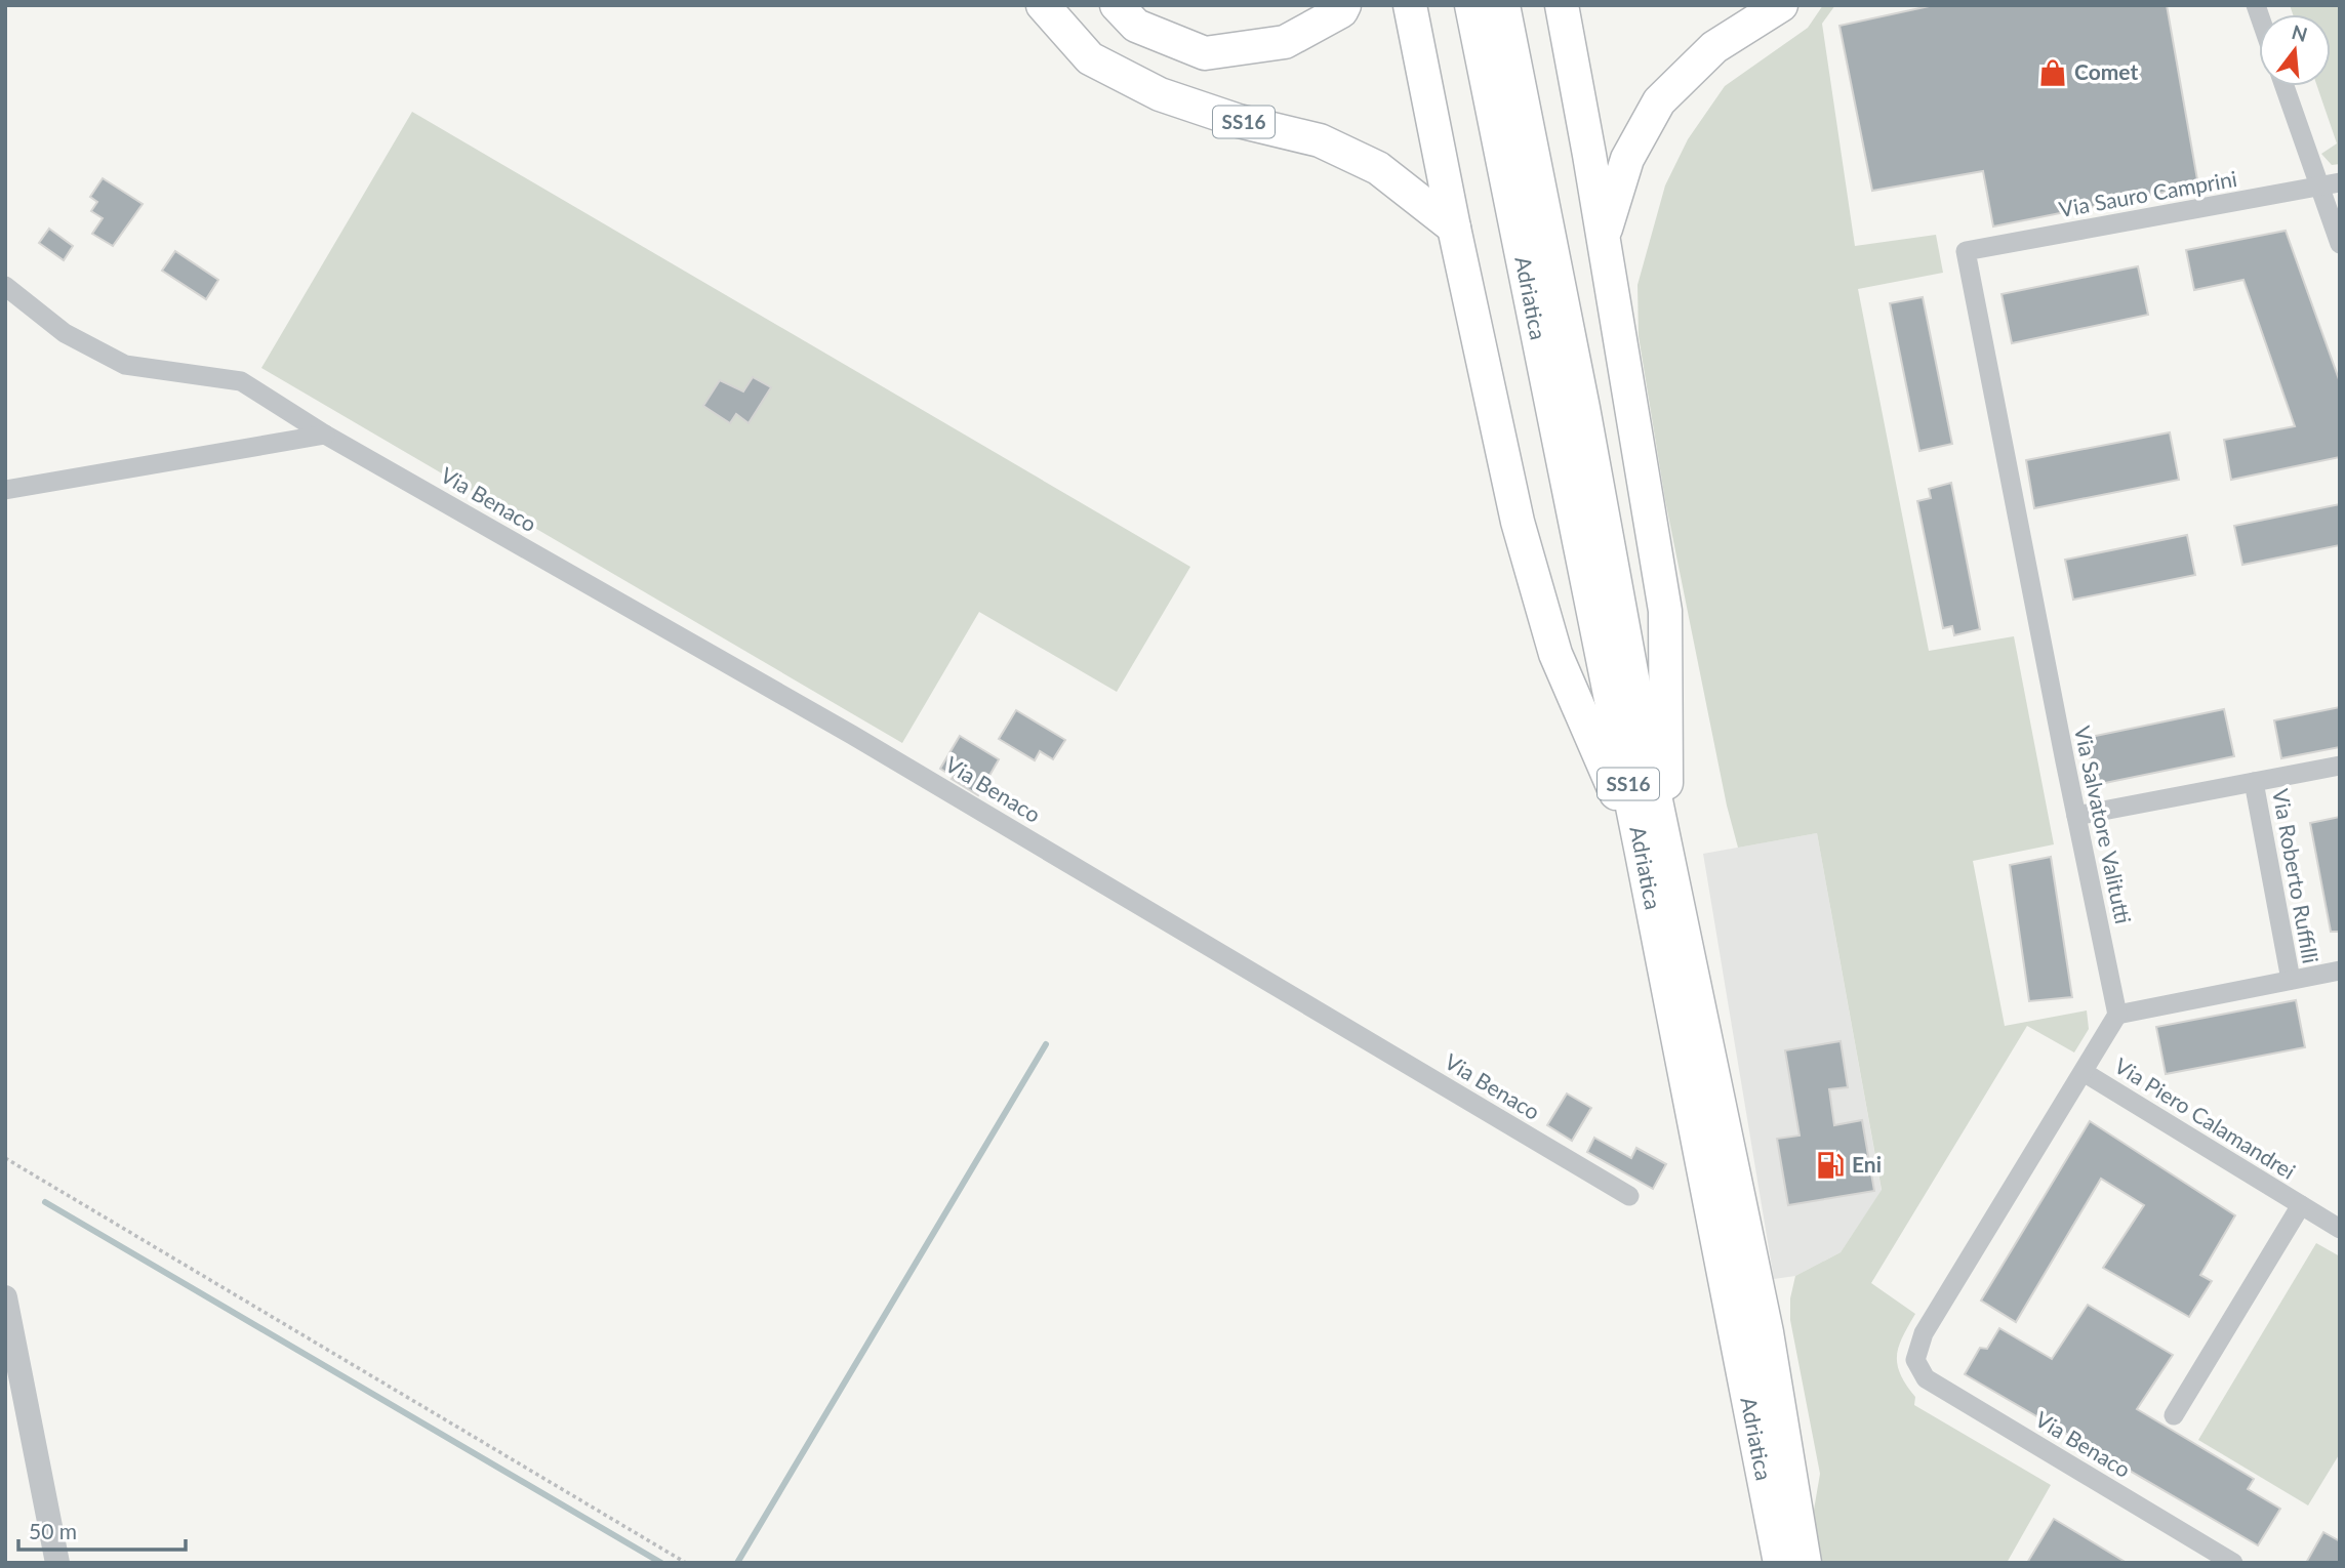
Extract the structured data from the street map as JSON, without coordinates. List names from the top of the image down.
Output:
{
  "streets": {
    "highway": ["SS16", "Adriatica"],
    "street": [
      "Via Sauro Camprini",
      "Via Benaco",
      "Via Salvatore Valitutti",
      "Via Roberto Ruffilli",
      "Via Piero Calamandrei"
    ]
  },
  "crossings": [
    ["SS16", "Adriatica"],
    ["Via Sauro Camprini", "Via Salvatore Valitutti"],
    ["Via Benaco", "Via Piero Calamandrei"],
    ["Via Salvatore Valitutti", "Via Roberto Ruffilli"]
  ],
  "places": {
    "shop": ["Comet"],
    "fuel station": ["Eni"]
  },
  "scale_bar": "50 m",
  "north": "top"
}
